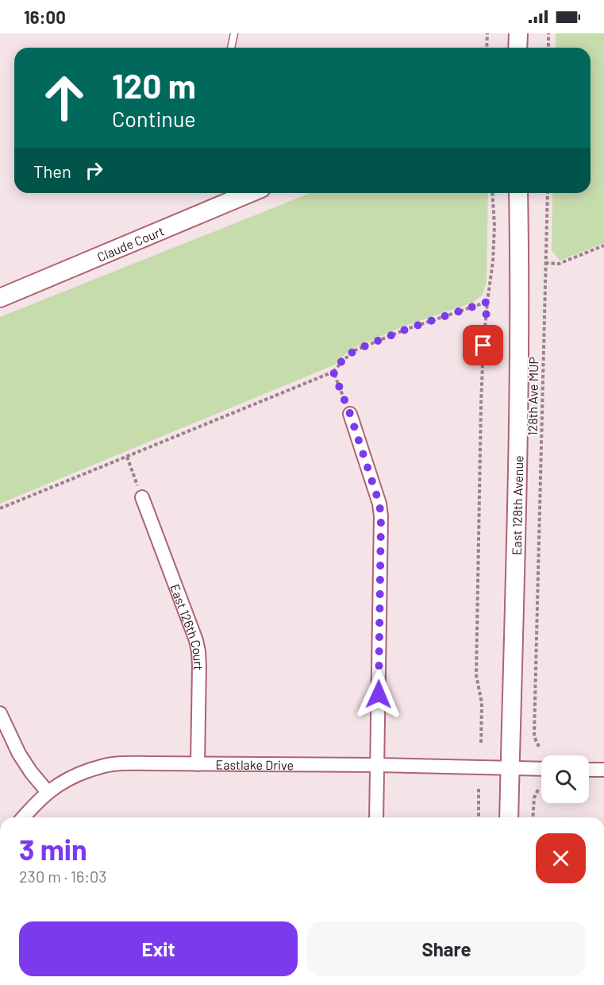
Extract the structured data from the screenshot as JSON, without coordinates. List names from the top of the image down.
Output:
{
  "streets": {
    "main road": ["Claude Court", "East 128th Avenue"],
    "street": ["East 126th Court", "Eastlake Drive"],
    "path": ["128th Ave MUP"]
  },
  "crossings": [
    ["East 128th Avenue", "Eastlake Drive"],
    ["East 126th Court", "Eastlake Drive"]
  ],
  "page": {
    "status": "16:00",
    "turn": ["120 m", "Continue"],
    "then": "Then",
    "heading": ["3 min", "230 m · 16:03"],
    "buttons": ["Exit", "Share"]
  }
}
